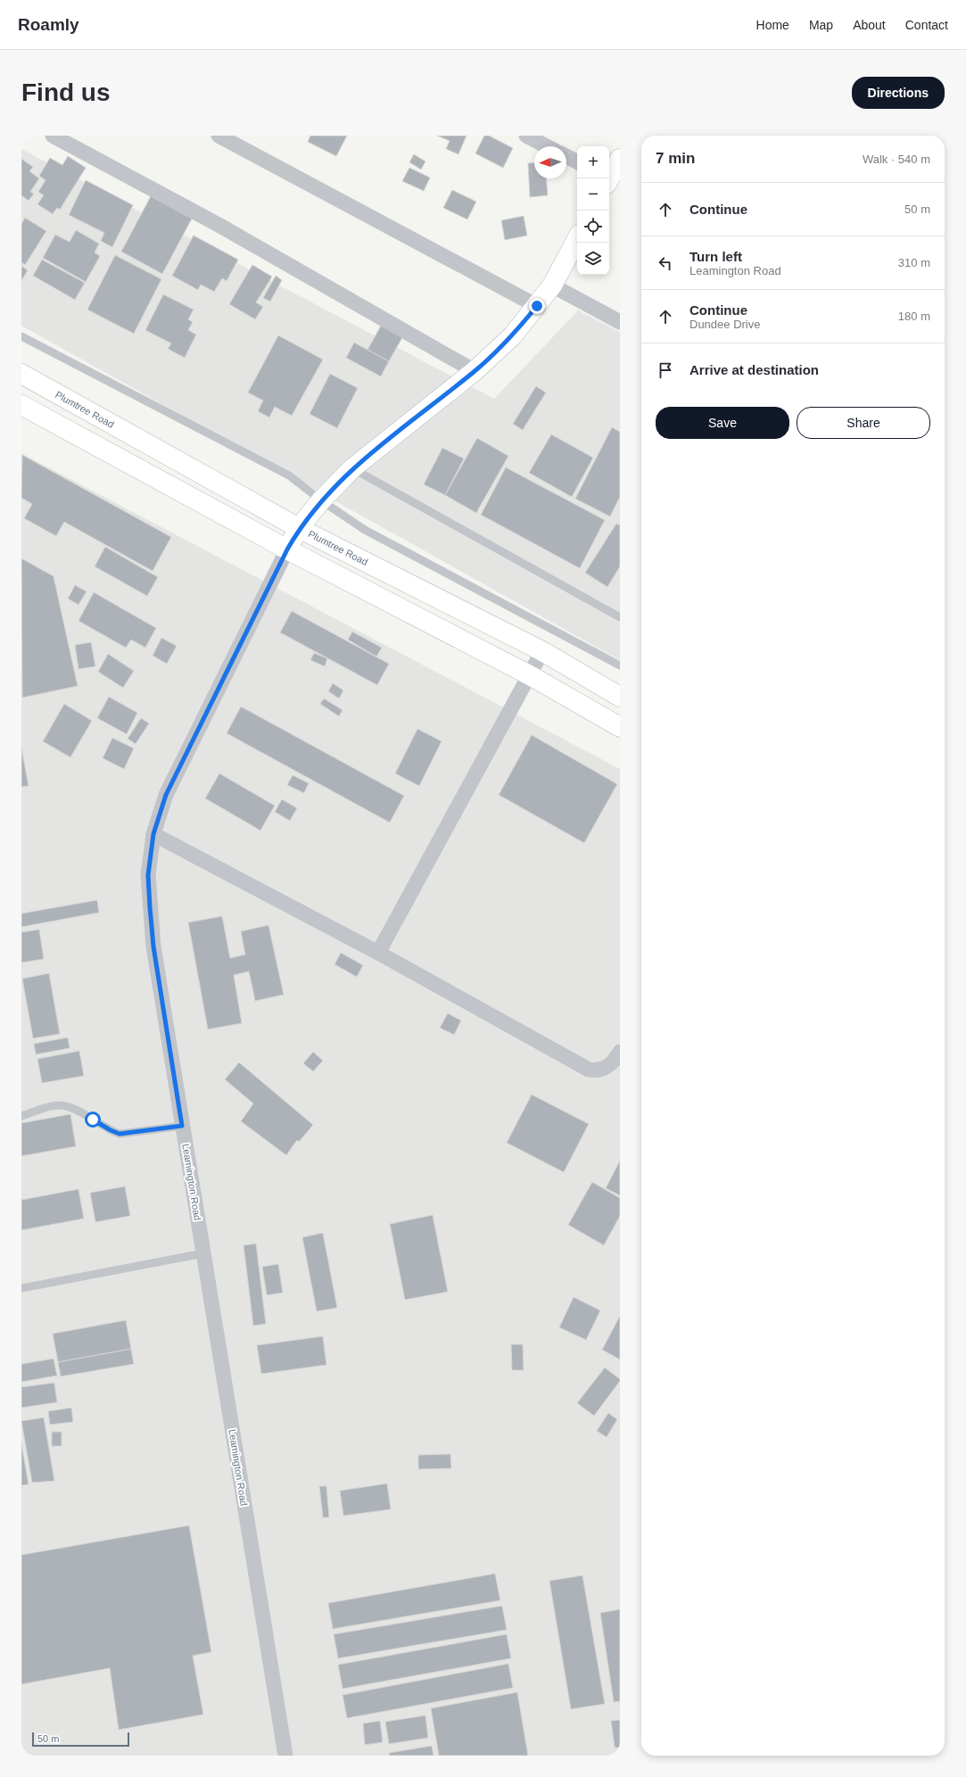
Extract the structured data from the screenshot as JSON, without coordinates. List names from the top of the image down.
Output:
{
  "streets": {
    "main road": ["Plumtree Road"],
    "street": ["Leamington Road"]
  },
  "scale_bar": "50 m",
  "north": "left",
  "page": {
    "header": "Roamly",
    "nav": [
      "Home",
      "Map",
      "About",
      "Contact"
    ],
    "buttons": [
      "Directions",
      ["Save", "Share"]
    ],
    "title": "Find us",
    "heading": ["7 min", "Walk · 540 m"],
    "map_buttons": ["+", "−"],
    "list": [
      ["Continue", "50 m"],
      ["Turn left", "Leamington Road", "310 m"],
      ["Continue", "Dundee Drive", "180 m"],
      "Arrive at destination"
    ],
    "scale": "50 m"
  }
}
